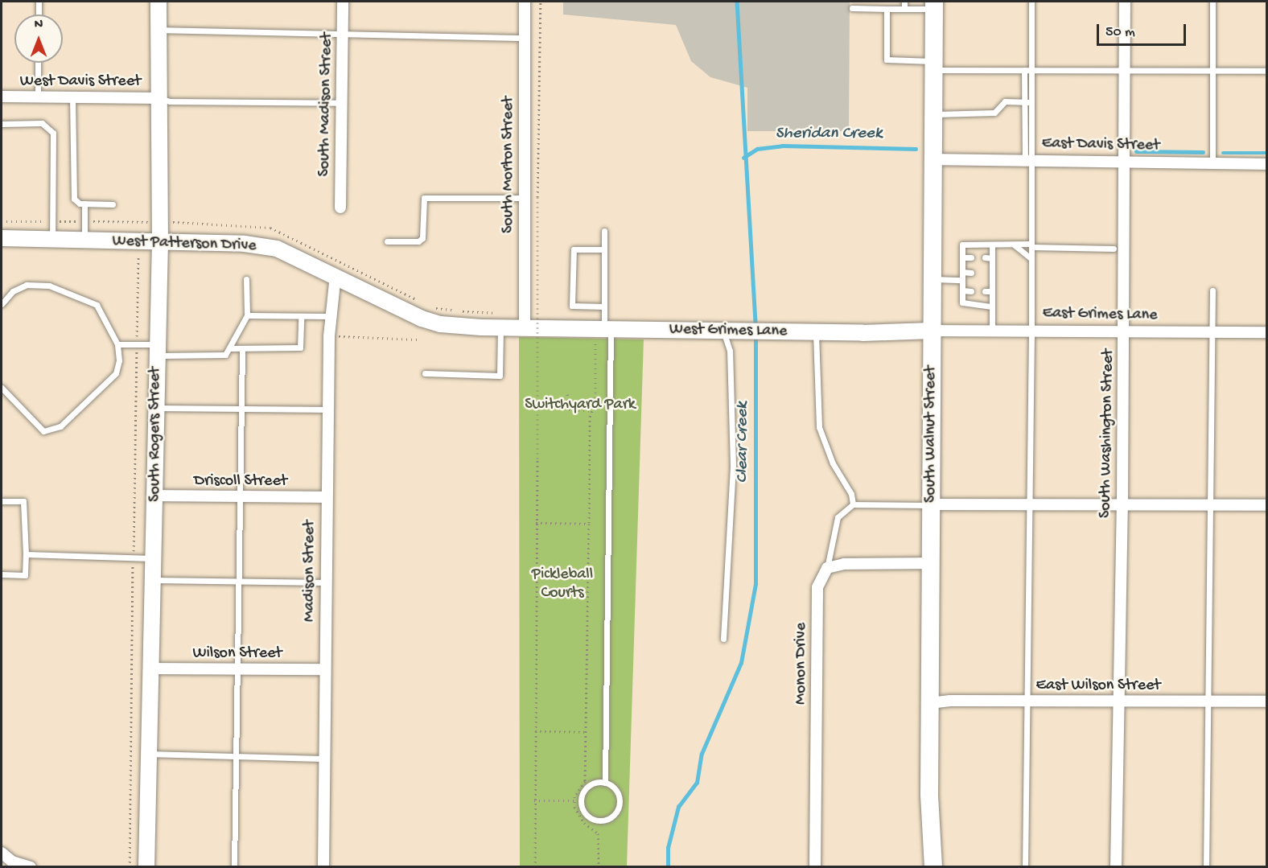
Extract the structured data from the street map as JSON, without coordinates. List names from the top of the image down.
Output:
{
  "streets": {
    "main road": ["South Walnut Street"],
    "street": [
      "West Davis Street",
      "South Madison Street",
      "East Davis Street",
      "South Morton Street",
      "West Patterson Drive",
      "East Grimes Lane",
      "West Grimes Lane",
      "South Washington Street",
      "South Rogers Street",
      "Driscoll Street",
      "Madison Street",
      "Wilson Street",
      "Monon Drive",
      "East Wilson Street"
    ]
  },
  "crossings": [
    ["West Davis Street", "South Rogers Street"],
    ["East Davis Street", "South Washington Street"],
    ["East Davis Street", "South Walnut Street"],
    ["South Morton Street", "West Patterson Drive"],
    ["South Morton Street", "West Grimes Lane"],
    ["West Patterson Drive", "West Grimes Lane"],
    ["West Patterson Drive", "South Rogers Street"],
    ["West Patterson Drive", "Madison Street"],
    ["East Grimes Lane", "West Grimes Lane"],
    ["East Grimes Lane", "South Washington Street"],
    ["East Grimes Lane", "South Walnut Street"],
    ["West Grimes Lane", "South Walnut Street"],
    ["South Washington Street", "East Wilson Street"],
    ["South Rogers Street", "Driscoll Street"],
    ["South Rogers Street", "Wilson Street"],
    ["South Walnut Street", "East Wilson Street"],
    ["Driscoll Street", "Madison Street"],
    ["Madison Street", "Wilson Street"]
  ],
  "water": ["Sheridan Creek", "Clear Creek"],
  "parks": ["Switchyard Park", "Pickleball Courts"],
  "scale_bar": "50 m",
  "north": "top"
}
